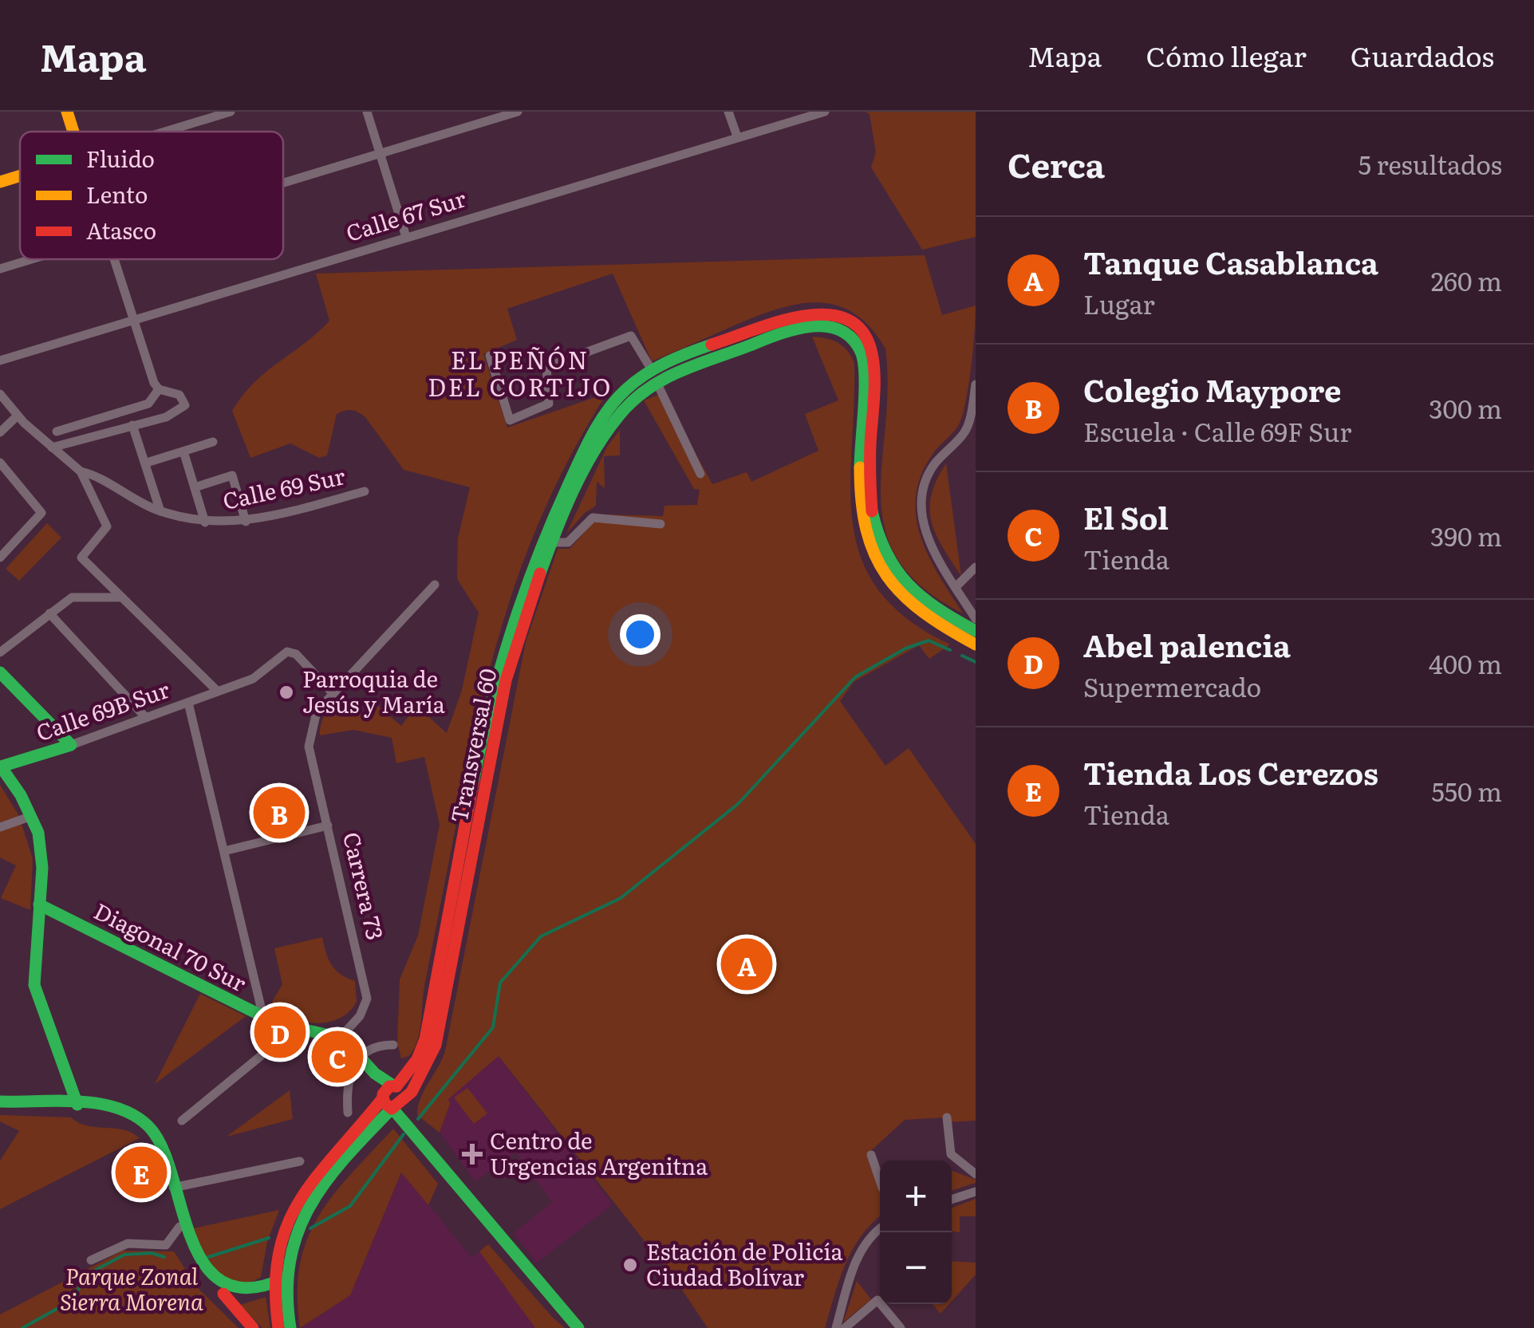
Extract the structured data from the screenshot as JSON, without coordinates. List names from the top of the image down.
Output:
{
  "streets": {
    "street": [
      "Calle 67 Sur",
      "Calle 69 Sur",
      "Calle 69B Sur",
      "Transversal 60",
      "Carrera 73",
      "Diagonal 70 Sur"
    ]
  },
  "crossings": [
    ["Calle 69B Sur", "Carrera 73"],
    ["Carrera 73", "Diagonal 70 Sur"]
  ],
  "districts": ["EL PEÑÓN DEL CORTIJO"],
  "parks": ["Parque Zonal Sierra Morena"],
  "places": {
    "other": ["Parroquia de Jesús y María", "Estación de Policía Ciudad Bolívar"],
    "health": ["Centro de Urgencias Argenitna"]
  },
  "legend": ["Fluido", "Lento", "Atasco"],
  "page": {
    "header": "Mapa",
    "nav": ["Mapa", "Cómo llegar", "Guardados"],
    "heading": ["Cerca", "5 resultados"],
    "list": [
      {
        "mark": "A",
        "name": "Tanque Casablanca",
        "note": "Lugar",
        "value": "260 m"
      },
      {
        "mark": "B",
        "name": "Colegio Maypore",
        "note": "Escuela · Calle 69F Sur",
        "value": "300 m"
      },
      {
        "mark": "C",
        "name": "El Sol",
        "note": "Tienda",
        "value": "390 m"
      },
      {
        "mark": "D",
        "name": "Abel palencia",
        "note": "Supermercado",
        "value": "400 m"
      },
      {
        "mark": "E",
        "name": "Tienda Los Cerezos",
        "note": "Tienda",
        "value": "550 m"
      }
    ],
    "pins": [
      "B",
      "A",
      "D",
      "C",
      "E"
    ],
    "map_buttons": ["+", "−"]
  }
}
